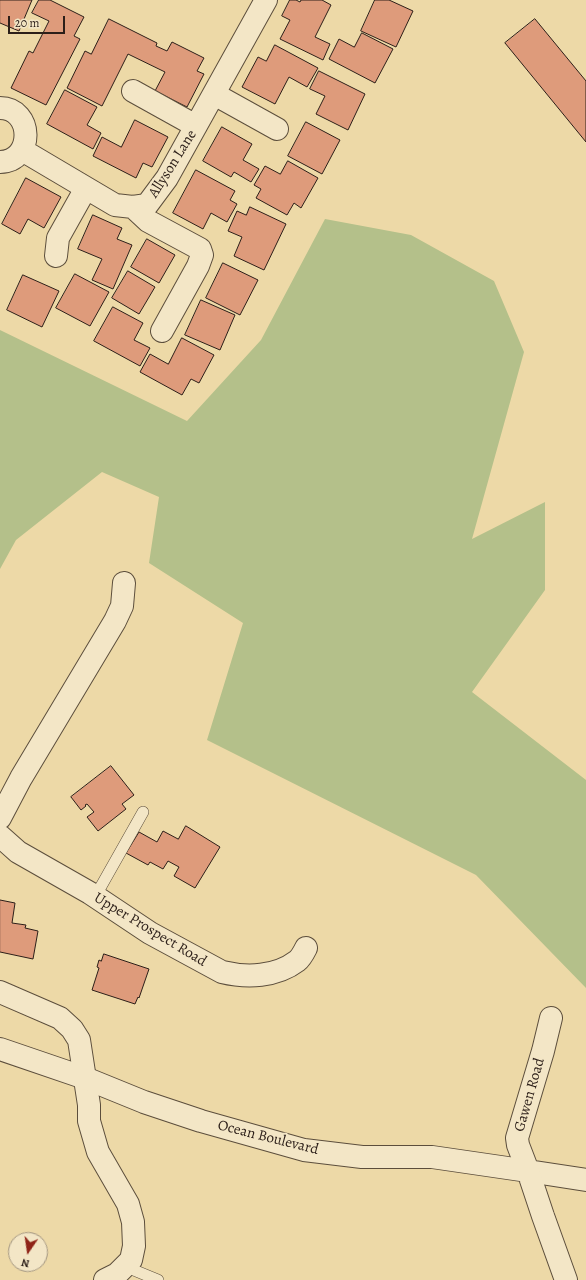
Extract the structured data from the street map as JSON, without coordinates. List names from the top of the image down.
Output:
{
  "streets": {
    "street": [
      "Allyson Lane",
      "Upper Prospect Road",
      "Gawen Road",
      "Ocean Boulevard"
    ]
  },
  "crossings": [
    ["Gawen Road", "Ocean Boulevard"]
  ],
  "scale_bar": "20 m",
  "north": "bottom"
}
